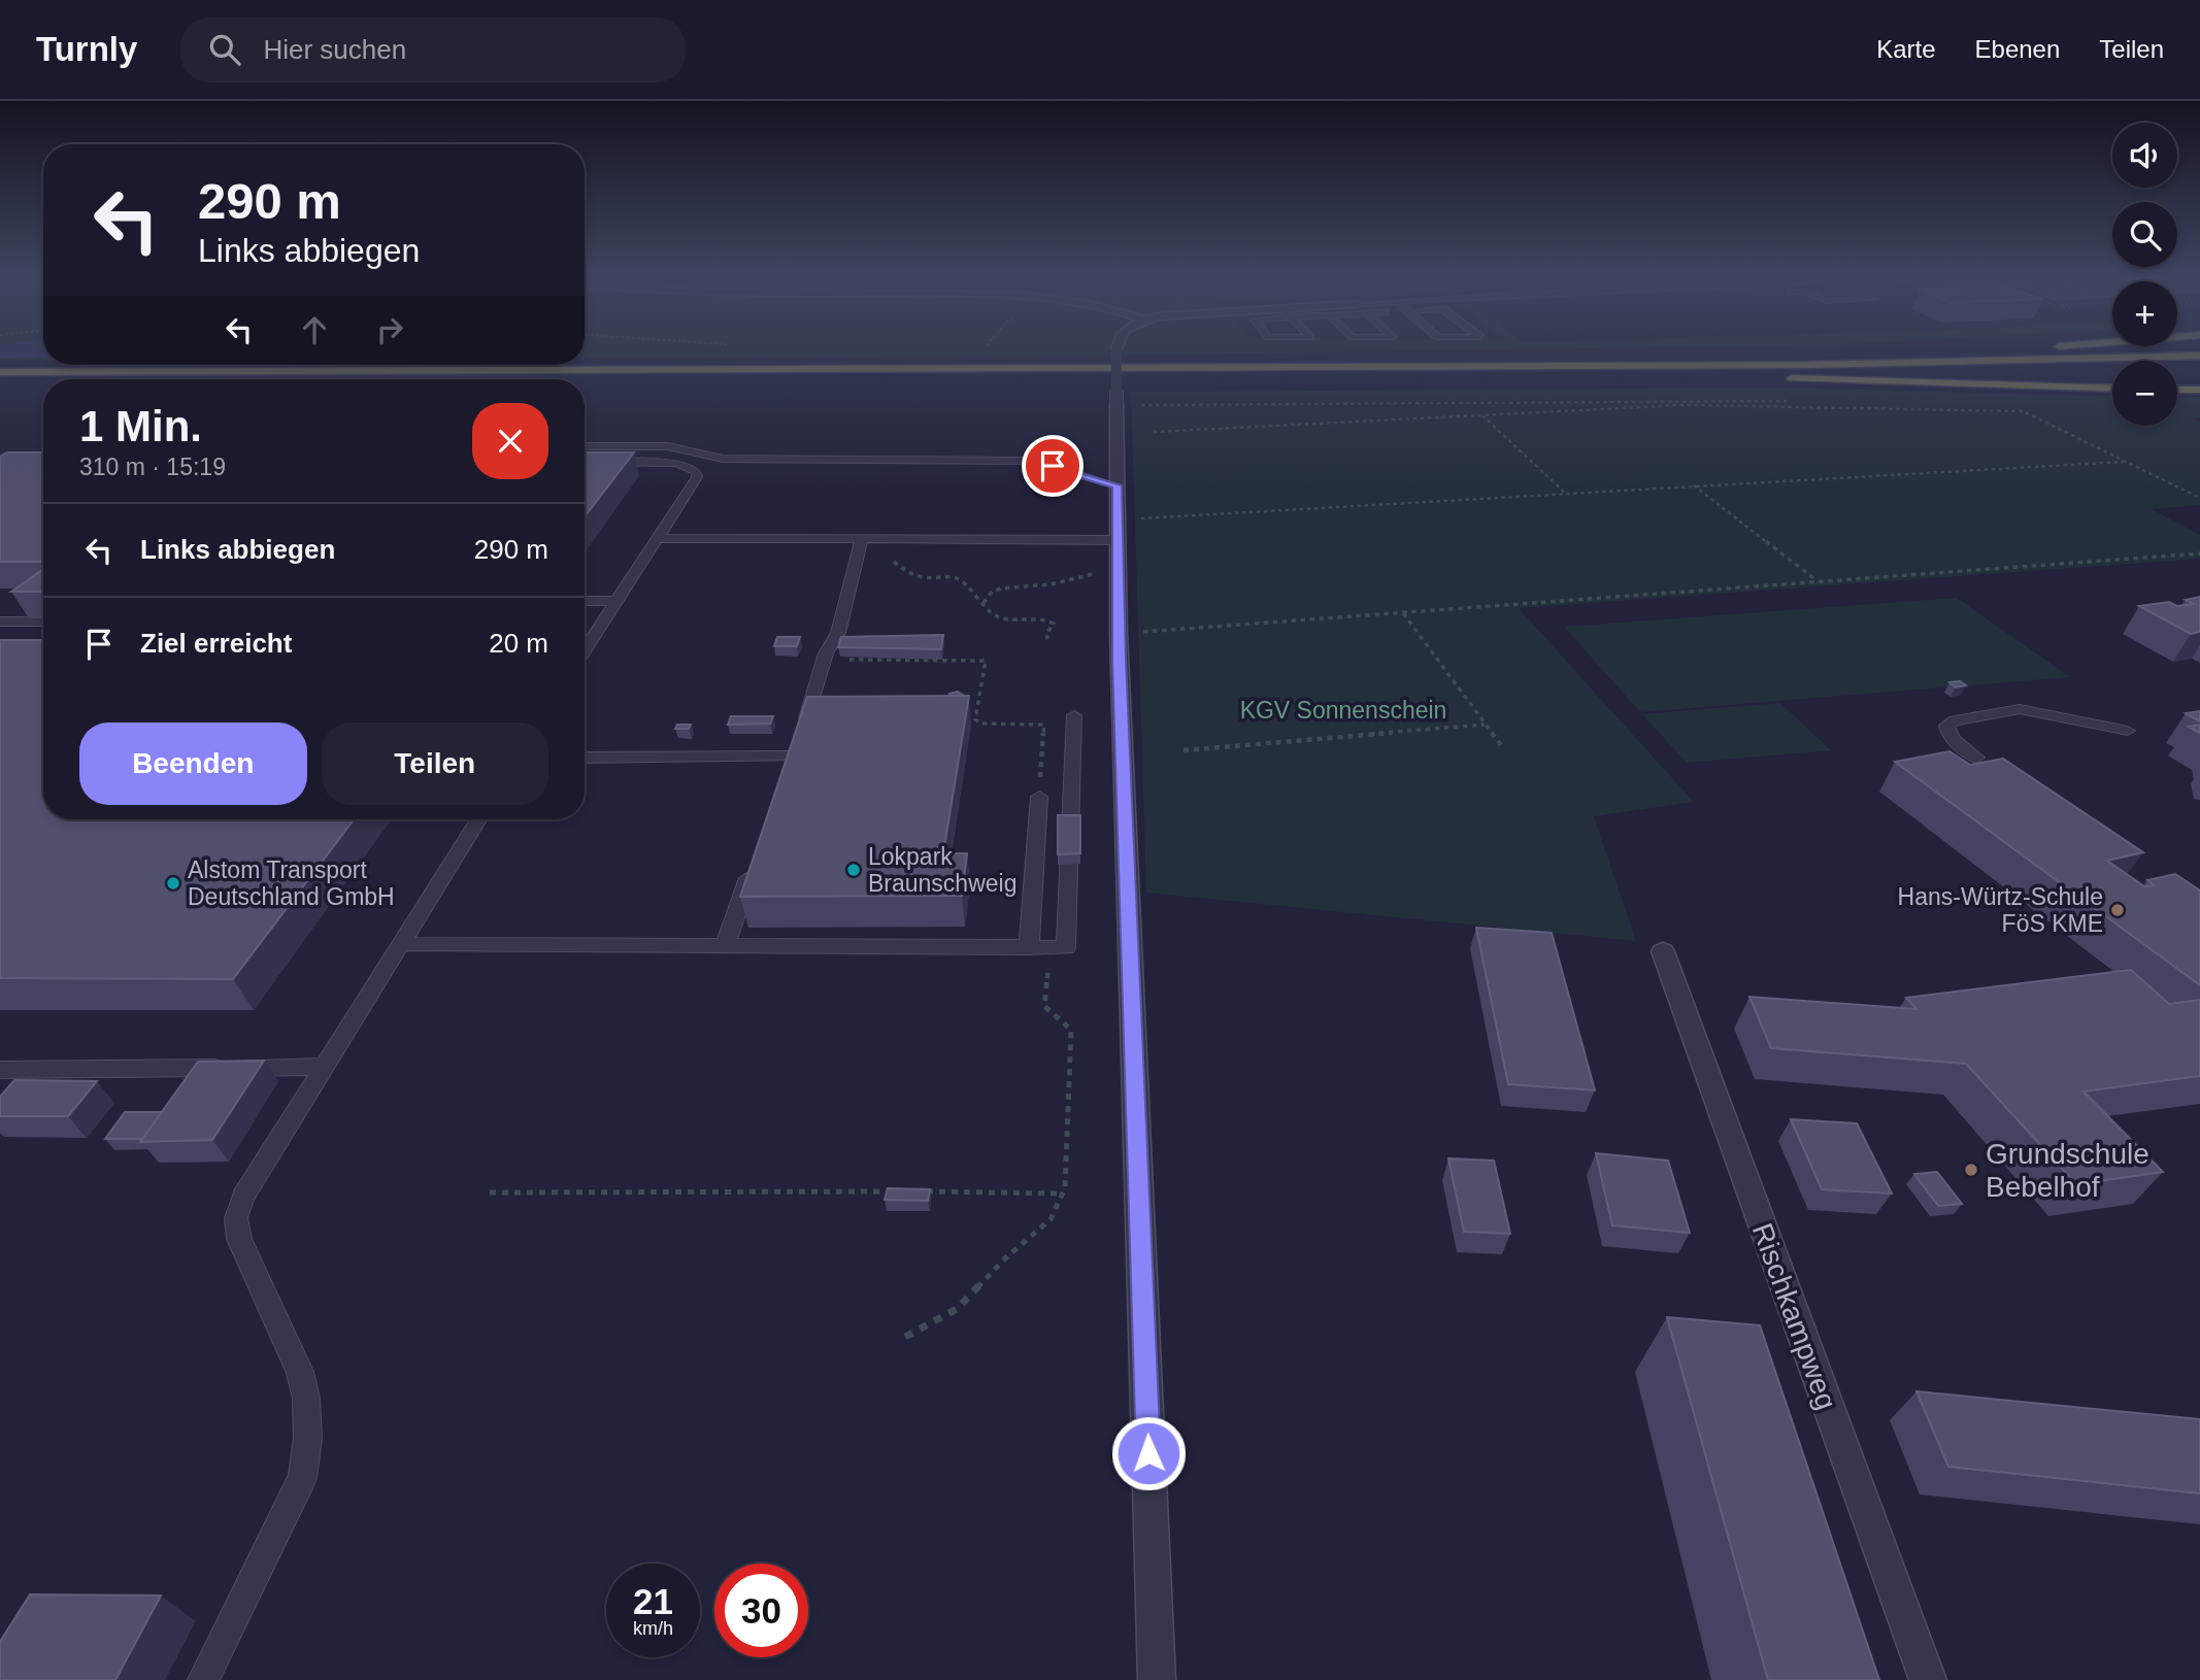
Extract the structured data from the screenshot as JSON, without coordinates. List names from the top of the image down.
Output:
{
  "streets": {
    "street": ["Rischkampweg"]
  },
  "parks": ["KGV Sonnenschein"],
  "places": [
    "Lokpark Braunschweig",
    "Alstom Transport Deutschland GmbH",
    "Hans-Würtz-Schule FöS KME",
    "Grundschule Bebelhof"
  ],
  "page": {
    "header": "Turnly",
    "search": "Hier suchen",
    "nav": ["Karte", "Ebenen", "Teilen"],
    "map_buttons": ["+", "−"],
    "turn": ["290 m", "Links abbiegen"],
    "heading": ["1 Min.", "310 m · 15:19"],
    "list": [
      {
        "name": "Links abbiegen",
        "value": "290 m"
      },
      {
        "name": "Ziel erreicht",
        "value": "20 m"
      }
    ],
    "buttons": ["Beenden", "Teilen"],
    "speed": "21 km/h",
    "limit": "30"
  }
}
